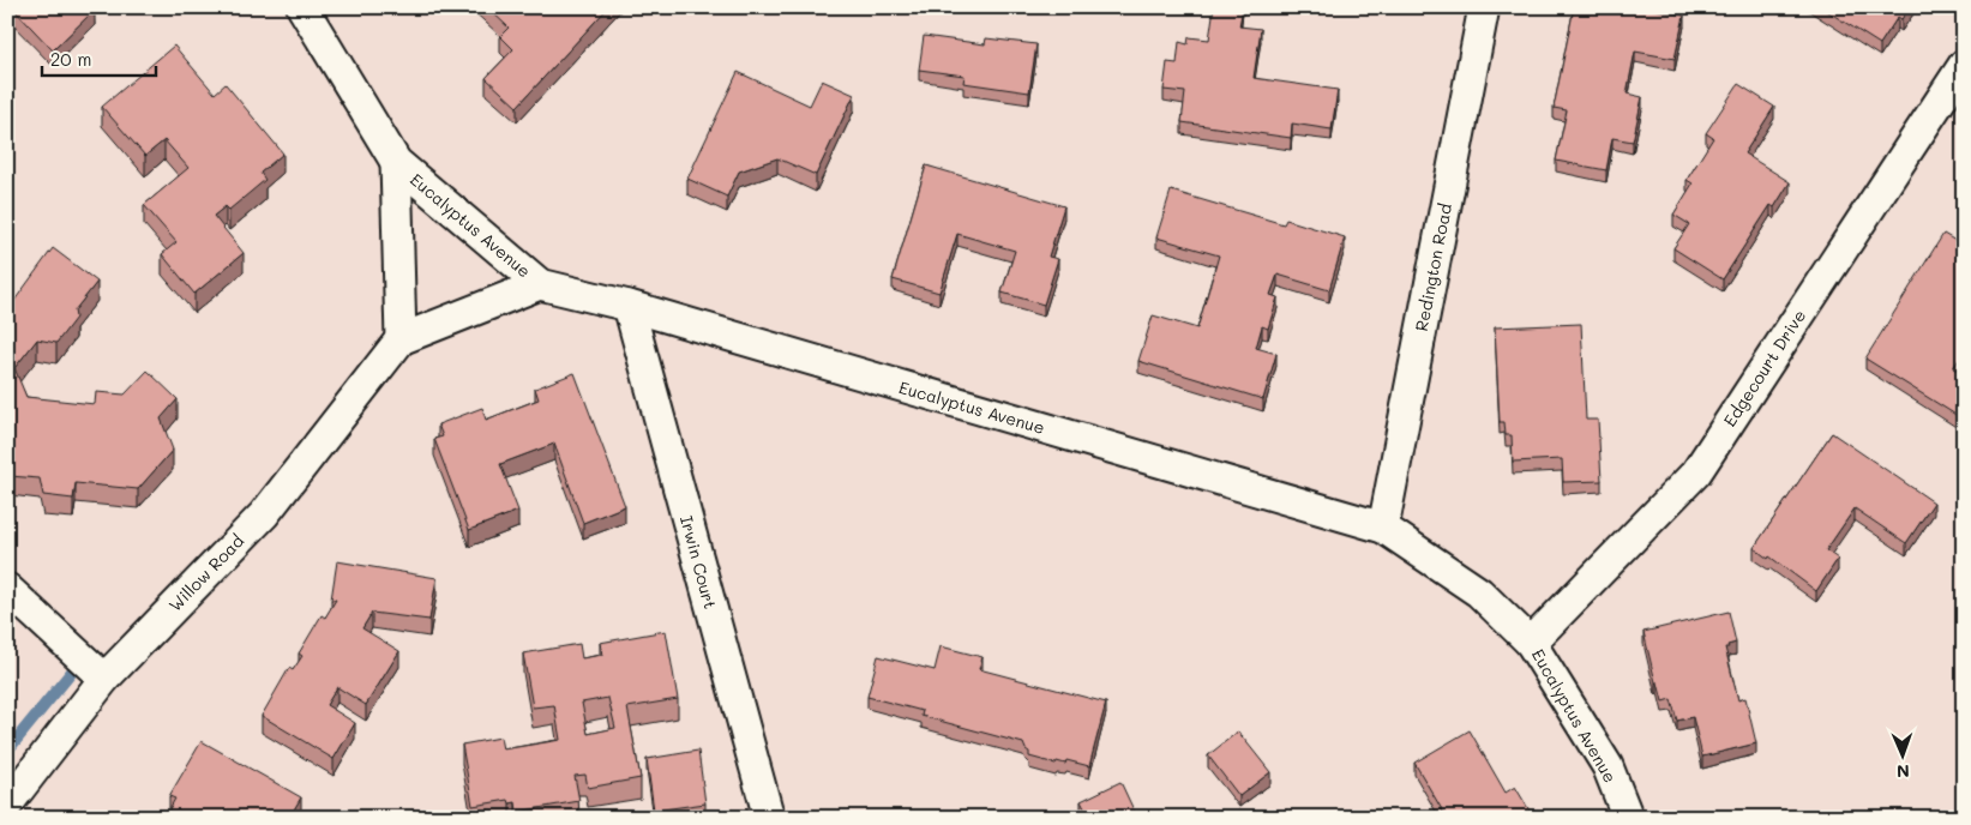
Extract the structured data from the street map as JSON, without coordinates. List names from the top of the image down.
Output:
{
  "streets": {
    "street": [
      "Eucalyptus Avenue",
      "Redington Road",
      "Edgecourt Drive",
      "Irwin Court",
      "Willow Road"
    ]
  },
  "crossings": [
    ["Eucalyptus Avenue", "Redington Road"],
    ["Eucalyptus Avenue", "Edgecourt Drive"],
    ["Eucalyptus Avenue", "Irwin Court"]
  ],
  "scale_bar": "20 m",
  "north": "bottom"
}
